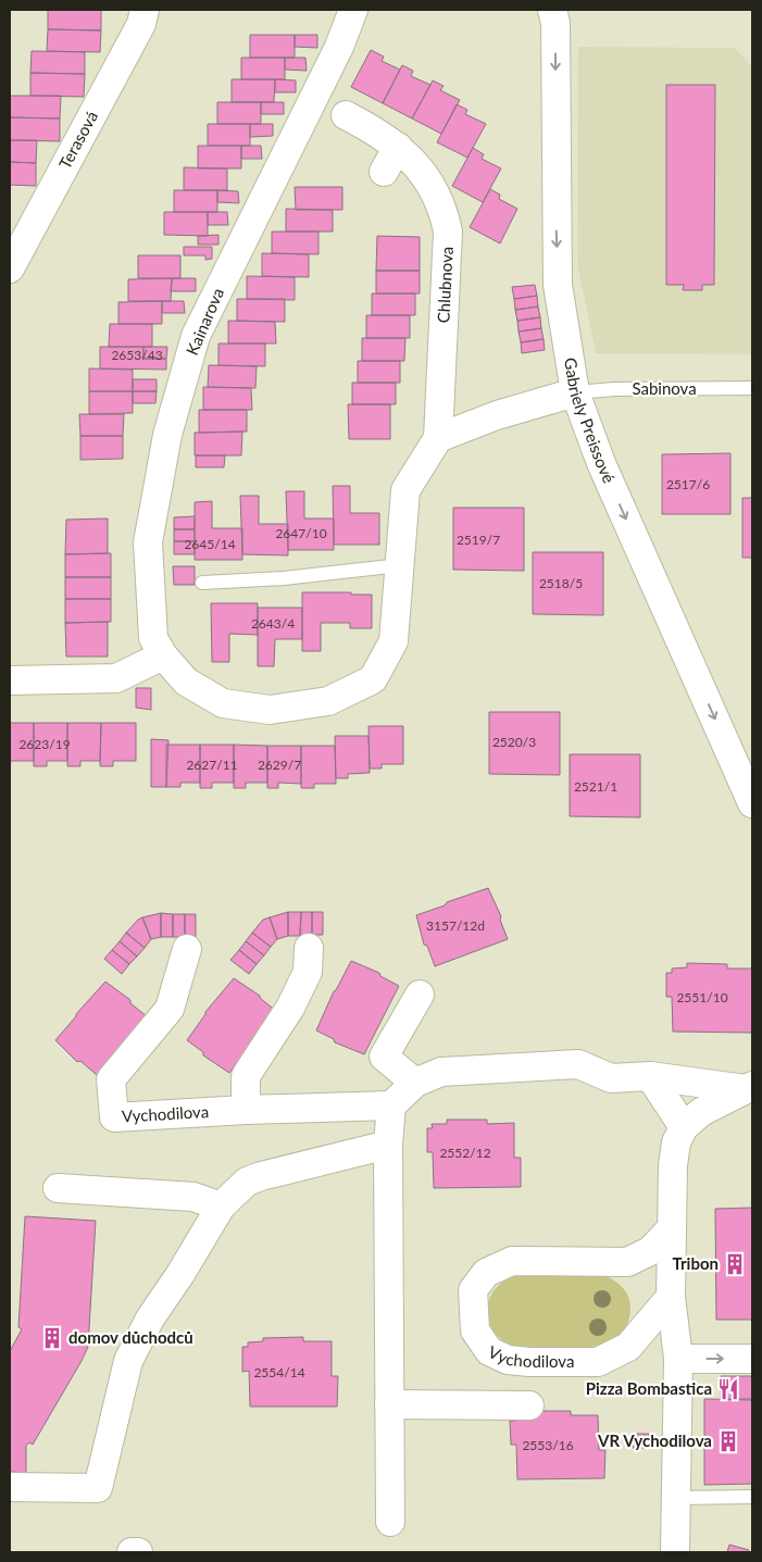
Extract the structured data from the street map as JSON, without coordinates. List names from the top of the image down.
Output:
{
  "streets": {
    "street": [
      "Terasová",
      "Chlubnova",
      "Kainarova",
      "Gabriely Preissové",
      "Vychodilova"
    ],
    "lane": ["Sabinova"]
  },
  "crossings": [
    ["Chlubnova", "Kainarova"],
    ["Sabinova", "Gabriely Preissové"]
  ],
  "one_way": ["Gabriely Preissové"],
  "places": {
    "building": ["Tribon", "domov důchodců", "VR Vychodilova"],
    "restaurant": ["Pizza Bombastica"]
  },
  "house_numbers": [
    "2653/43",
    "2517/6",
    "2647/10",
    "2519/7",
    "2645/14",
    "2518/5",
    "2643/4",
    "2520/3",
    "2623/19",
    "2627/11",
    "2629/7",
    "2521/1",
    "3157/12d",
    "2551/10",
    "2552/12",
    "2554/14",
    "2553/16"
  ]
}
